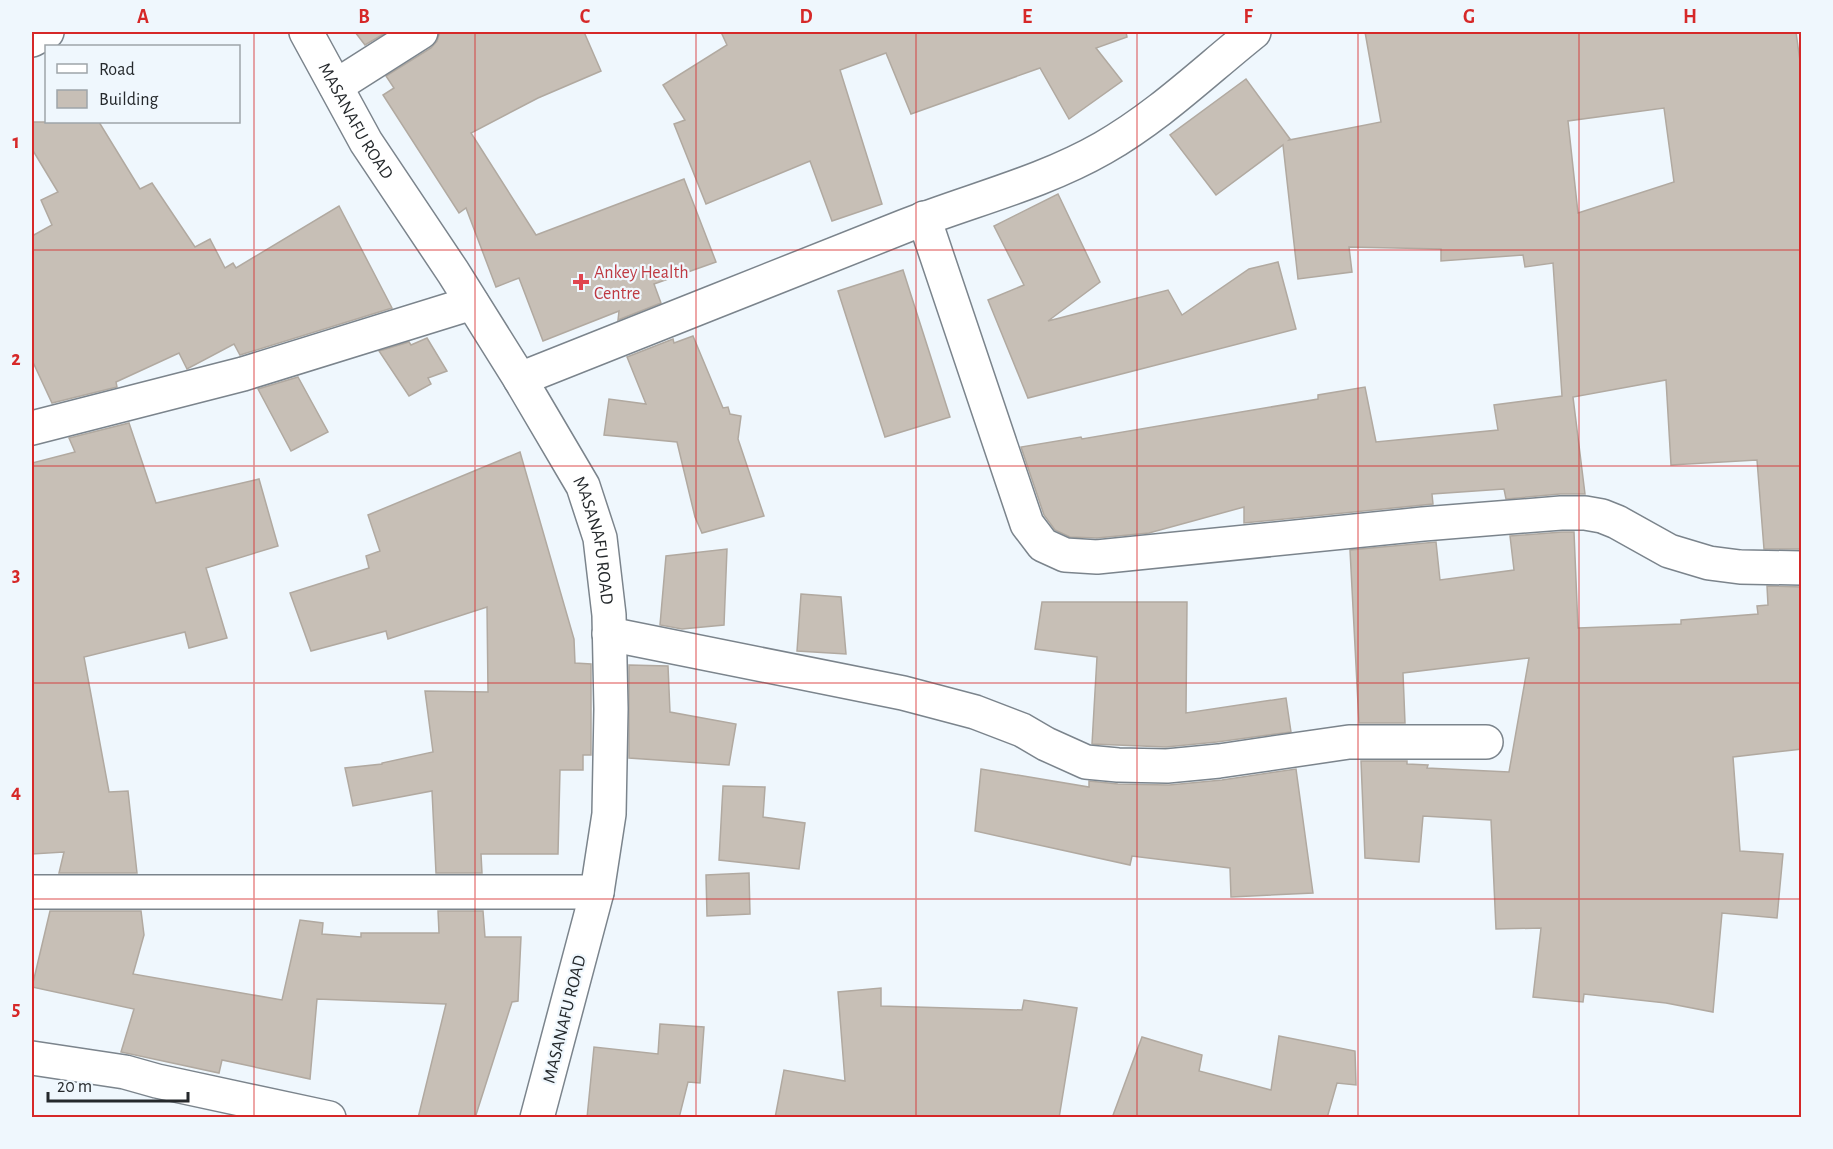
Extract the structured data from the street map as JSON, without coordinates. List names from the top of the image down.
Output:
{
  "streets": {
    "street": ["MASANAFU ROAD"]
  },
  "places": {
    "health": ["Ankey Health Centre"]
  },
  "legend": ["Road", "Building"],
  "scale_bar": "20 m",
  "grid": {
    "columns": [
      "A",
      "B",
      "C",
      "D",
      "E",
      "F",
      "G",
      "H"
    ],
    "rows": [
      "1",
      "2",
      "3",
      "4",
      "5"
    ]
  }
}
